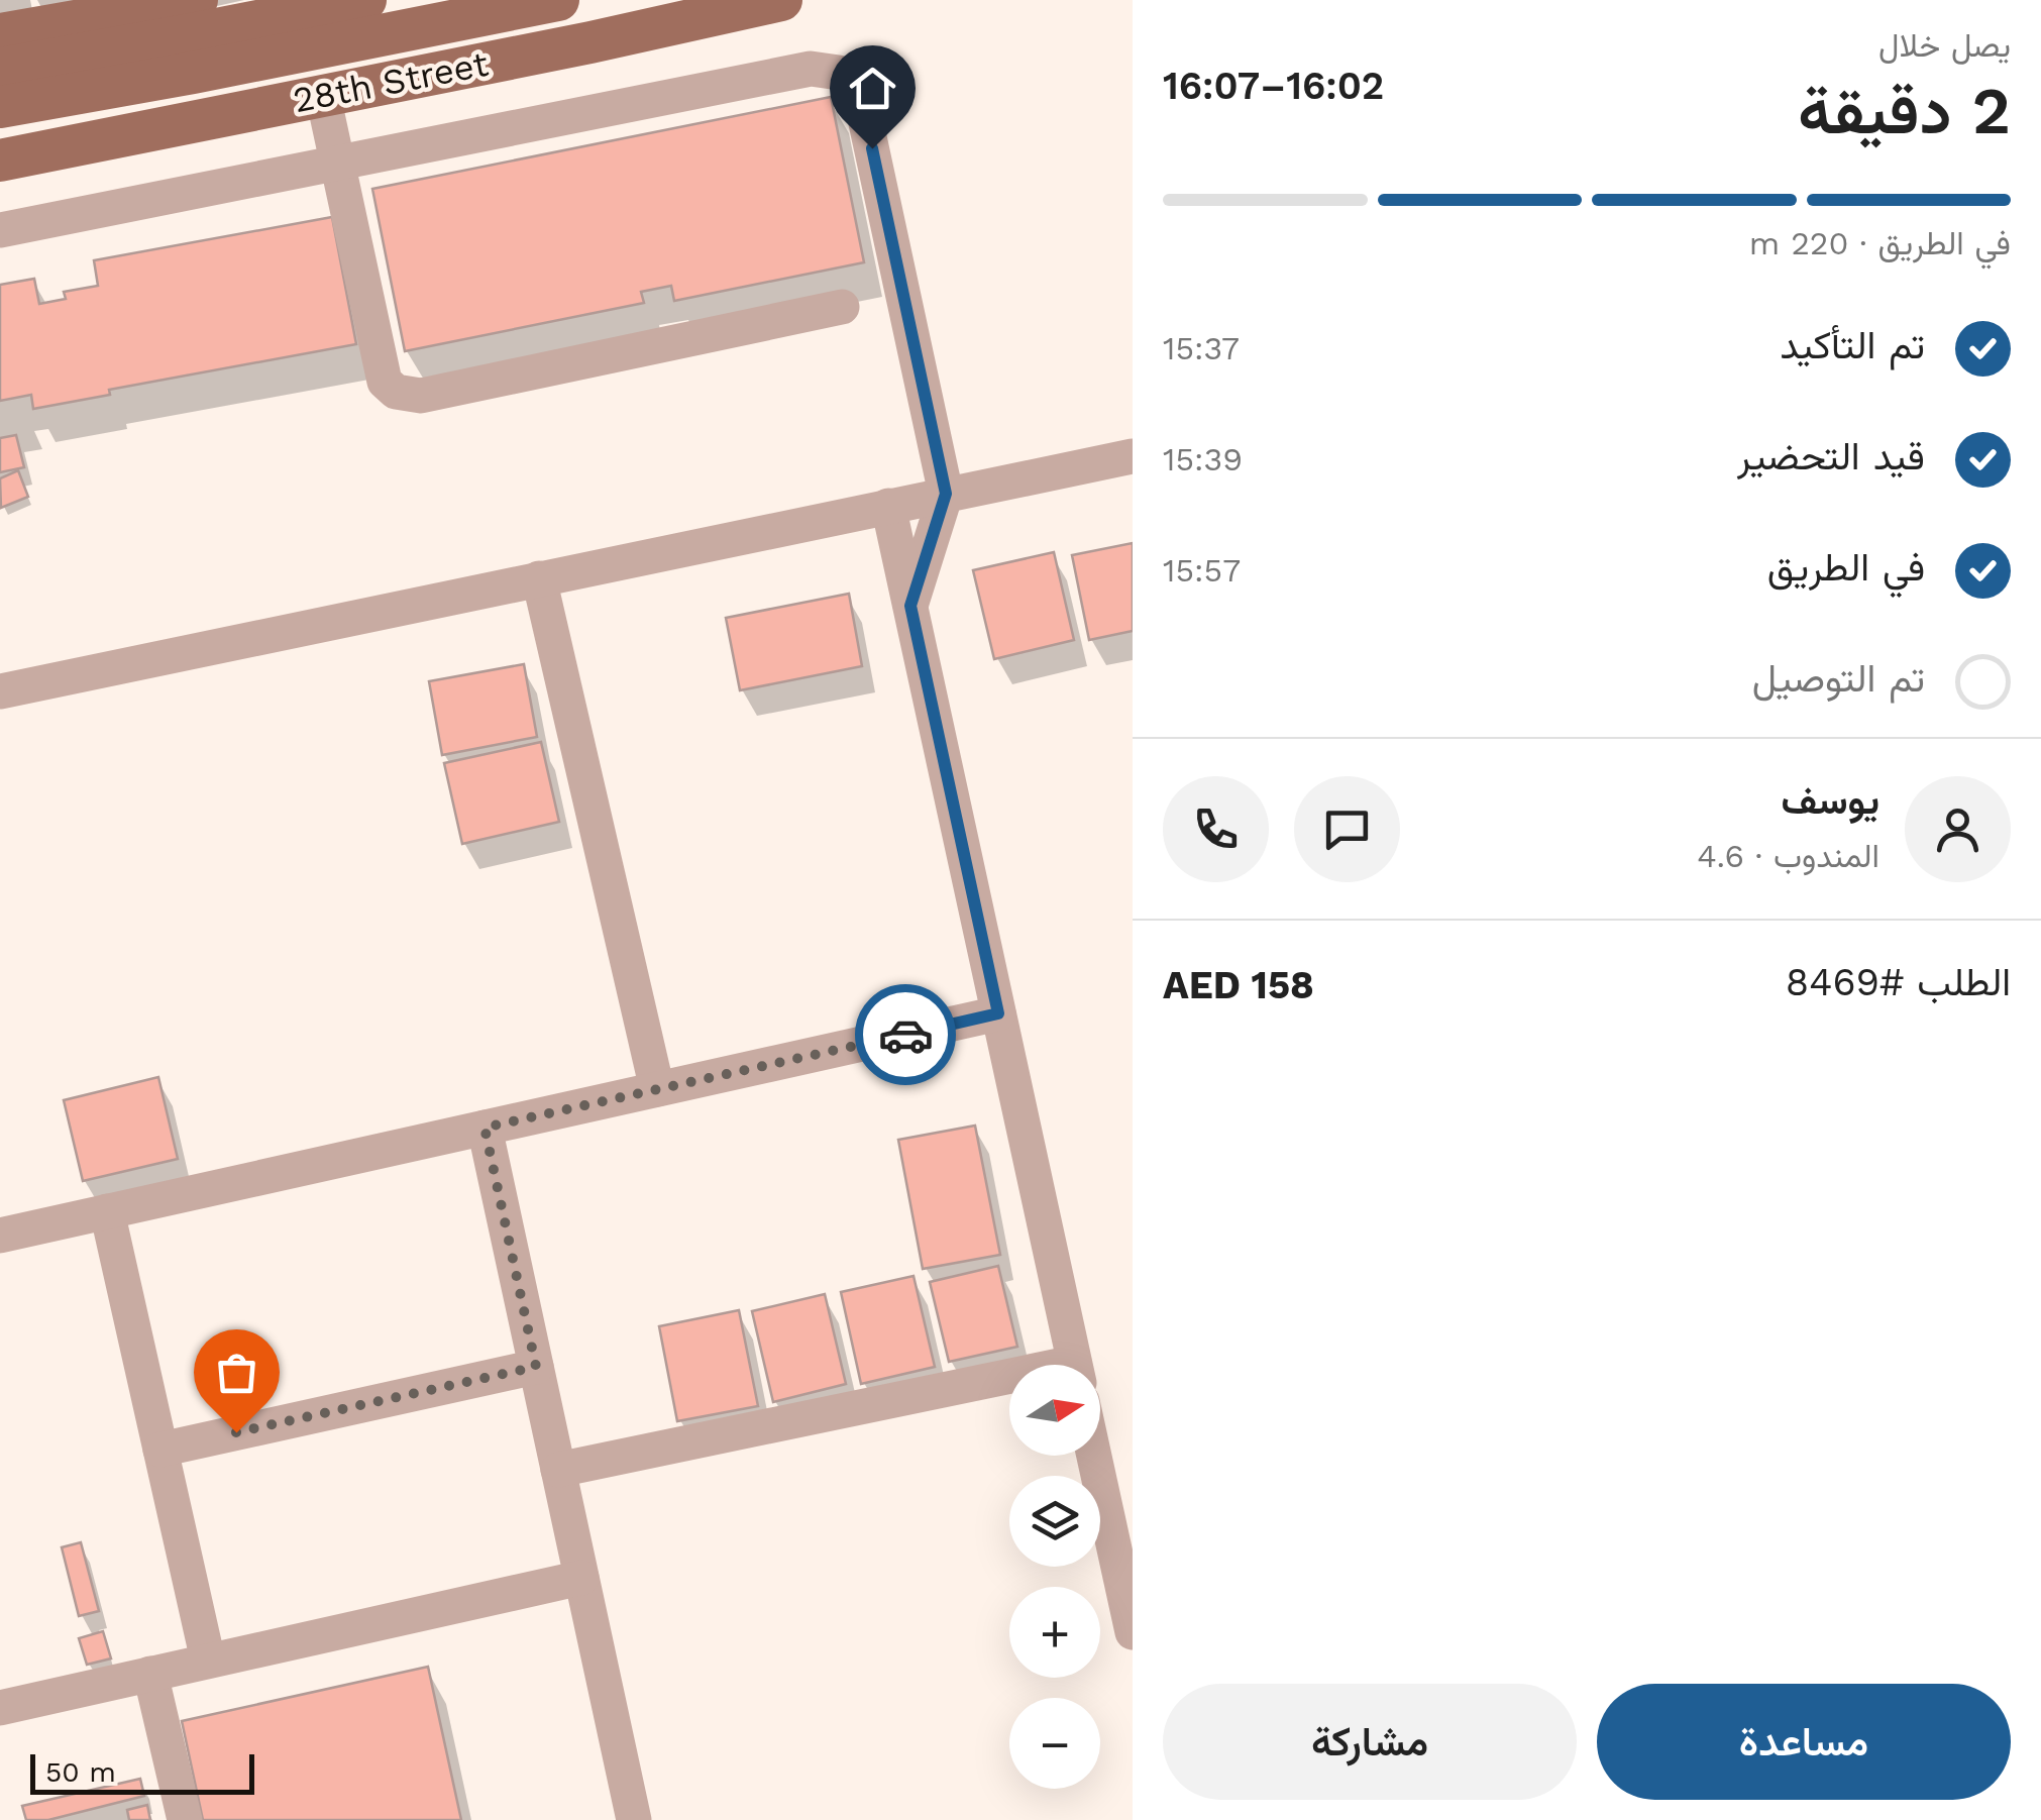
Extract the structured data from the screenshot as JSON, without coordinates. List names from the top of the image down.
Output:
{
  "streets": {
    "main road": ["28th Street"]
  },
  "scale_bar": "50 m",
  "north": "right",
  "page": {
    "heading": ["2 دقيقة", "يصل خلال", "16:02–16:07"],
    "panel": [
      "يوسف",
      "المندوب · 4.6",
      "الطلب #8469",
      "AED 158"
    ],
    "bar": "في الطريق · 220 m",
    "list": [
      ["تم التأكيد", "15:37"],
      ["قيد التحضير", "15:39"],
      ["في الطريق", "15:57"],
      "تم التوصيل"
    ],
    "map_buttons": ["+", "−"],
    "buttons": ["مساعدة", "مشاركة"],
    "scale": "50 m"
  }
}
